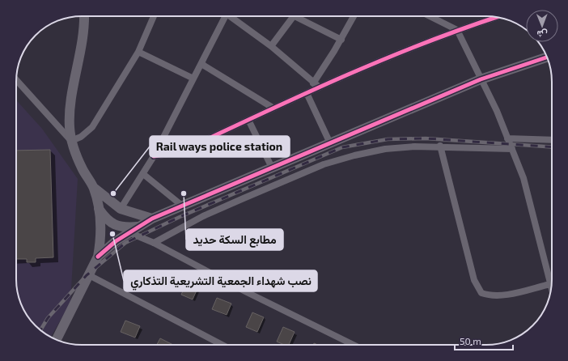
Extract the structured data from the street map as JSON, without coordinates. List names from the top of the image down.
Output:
{
  "places": ["Rail ways police station", "مطابع السكة حديد", "نصب شهداء الجمعية التشريعية التذكاري"],
  "scale_bar": "50 m",
  "north": "bottom"
}
